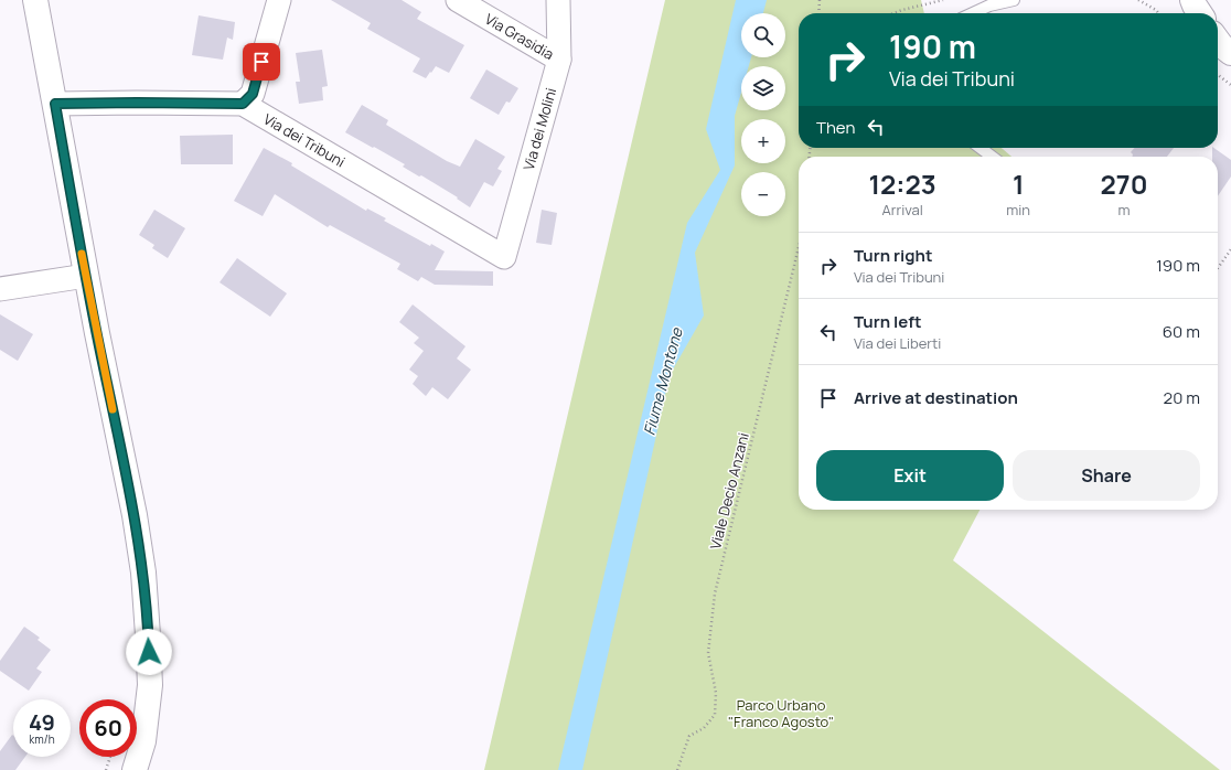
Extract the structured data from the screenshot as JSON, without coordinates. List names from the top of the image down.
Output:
{
  "streets": {
    "street": ["Via Grasidia", "Via dei Molini", "Via dei Tribuni"],
    "path": ["Viale Decio Anzani"]
  },
  "crossings": [
    ["Via Grasidia", "Via dei Molini"],
    ["Via dei Molini", "Via dei Tribuni"]
  ],
  "water": ["Fiume Montone"],
  "parks": ["Parco Urbano \"Franco Agosto\""],
  "page": {
    "map_buttons": ["+", "−"],
    "turn": ["190 m", "Via dei Tribuni"],
    "then": "Then",
    "eta": [
      "12:23",
      "Arrival",
      "1",
      "min",
      "270",
      "m"
    ],
    "list": [
      {
        "name": "Turn right",
        "note": "Via dei Tribuni",
        "value": "190 m"
      },
      {
        "name": "Turn left",
        "note": "Via dei Liberti",
        "value": "60 m"
      },
      {
        "name": "Arrive at destination",
        "value": "20 m"
      }
    ],
    "buttons": ["Exit", "Share"],
    "speed": "49 km/h",
    "limit": "60"
  }
}
